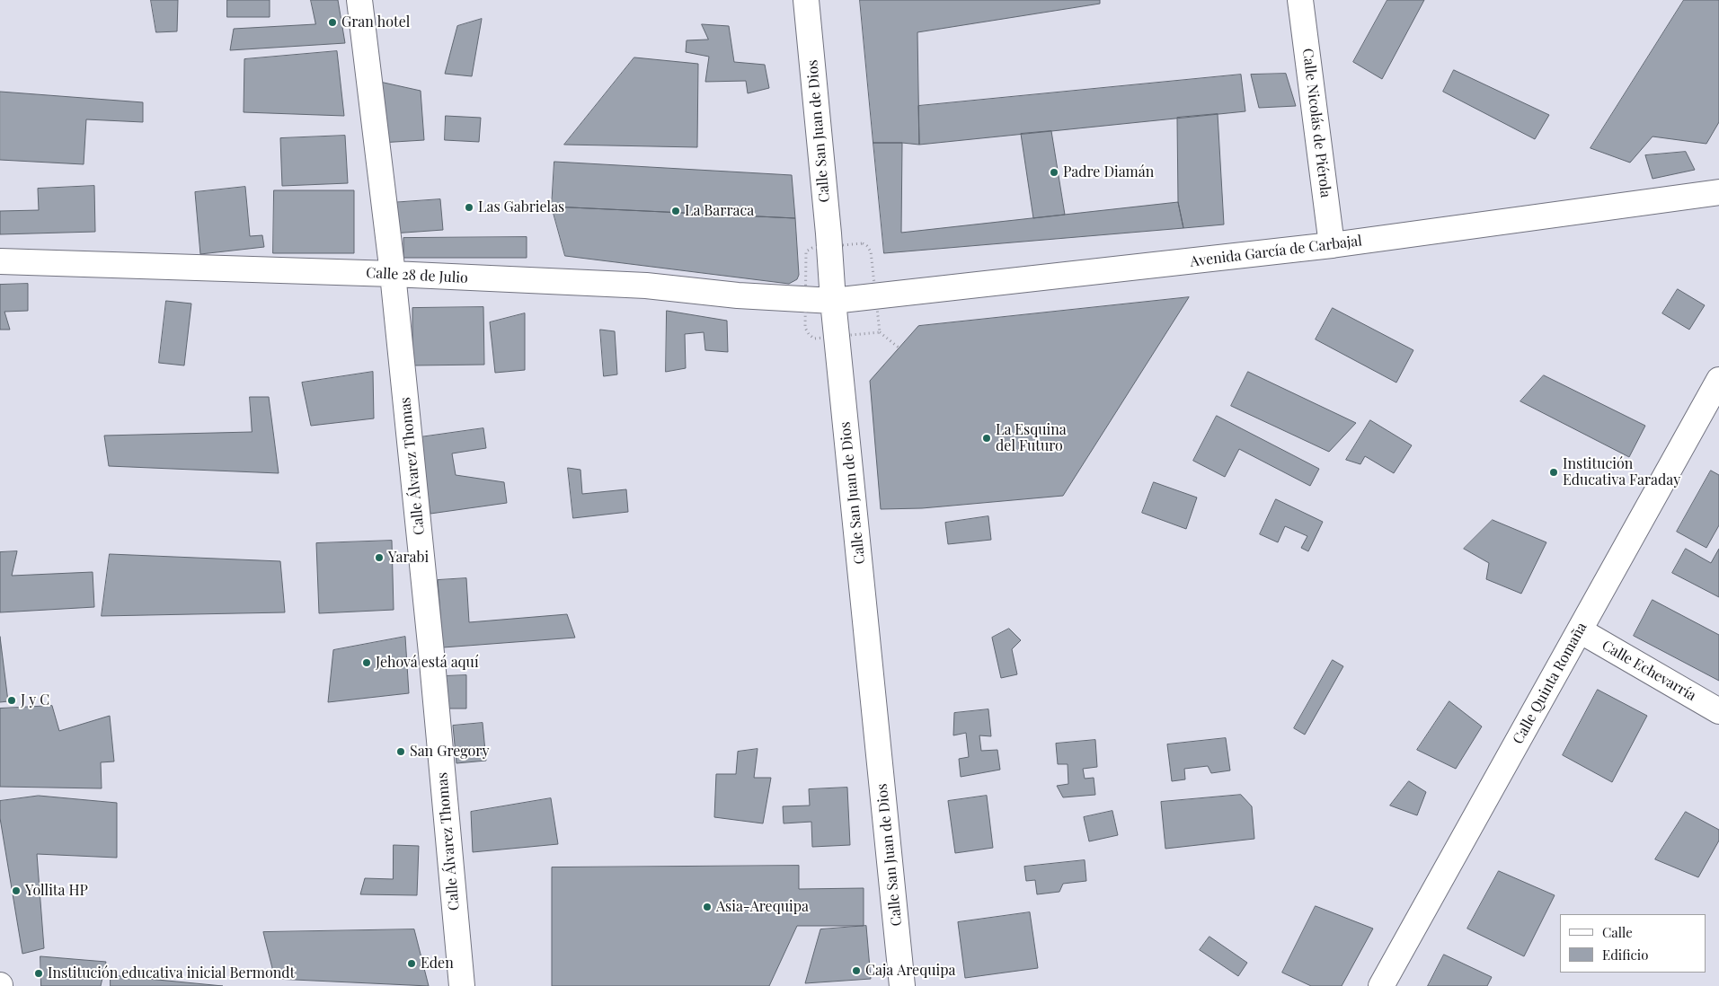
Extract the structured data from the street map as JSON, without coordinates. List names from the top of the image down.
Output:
{
  "streets": {
    "street": [
      "Calle Nicolás de Piérola",
      "Calle San Juan de Dios",
      "Avenida García de Carbajal",
      "Calle 28 de Julio",
      "Calle Álvarez Thomas",
      "Calle Echevarría",
      "Calle Quinta Romaña"
    ]
  },
  "crossings": [
    ["Calle Nicolás de Piérola", "Avenida García de Carbajal"],
    ["Calle San Juan de Dios", "Avenida García de Carbajal"],
    ["Calle San Juan de Dios", "Calle 28 de Julio"],
    ["Avenida García de Carbajal", "Calle 28 de Julio"],
    ["Calle 28 de Julio", "Calle Álvarez Thomas"],
    ["Calle Echevarría", "Calle Quinta Romaña"]
  ],
  "places": [
    "Gran hotel",
    "Padre Diamán",
    "Las Gabrielas",
    "La Barraca",
    "La Esquina del Futuro",
    "Institución Educativa Faraday",
    "Yarabi",
    "Jehová está aquí",
    "J y C",
    "San Gregory",
    "Yollita HP",
    "Asia-Arequipa",
    "Eden",
    "Caja Arequipa",
    "Institución educativa inicial Bermondt"
  ],
  "legend": ["Calle", "Edificio"]
}
